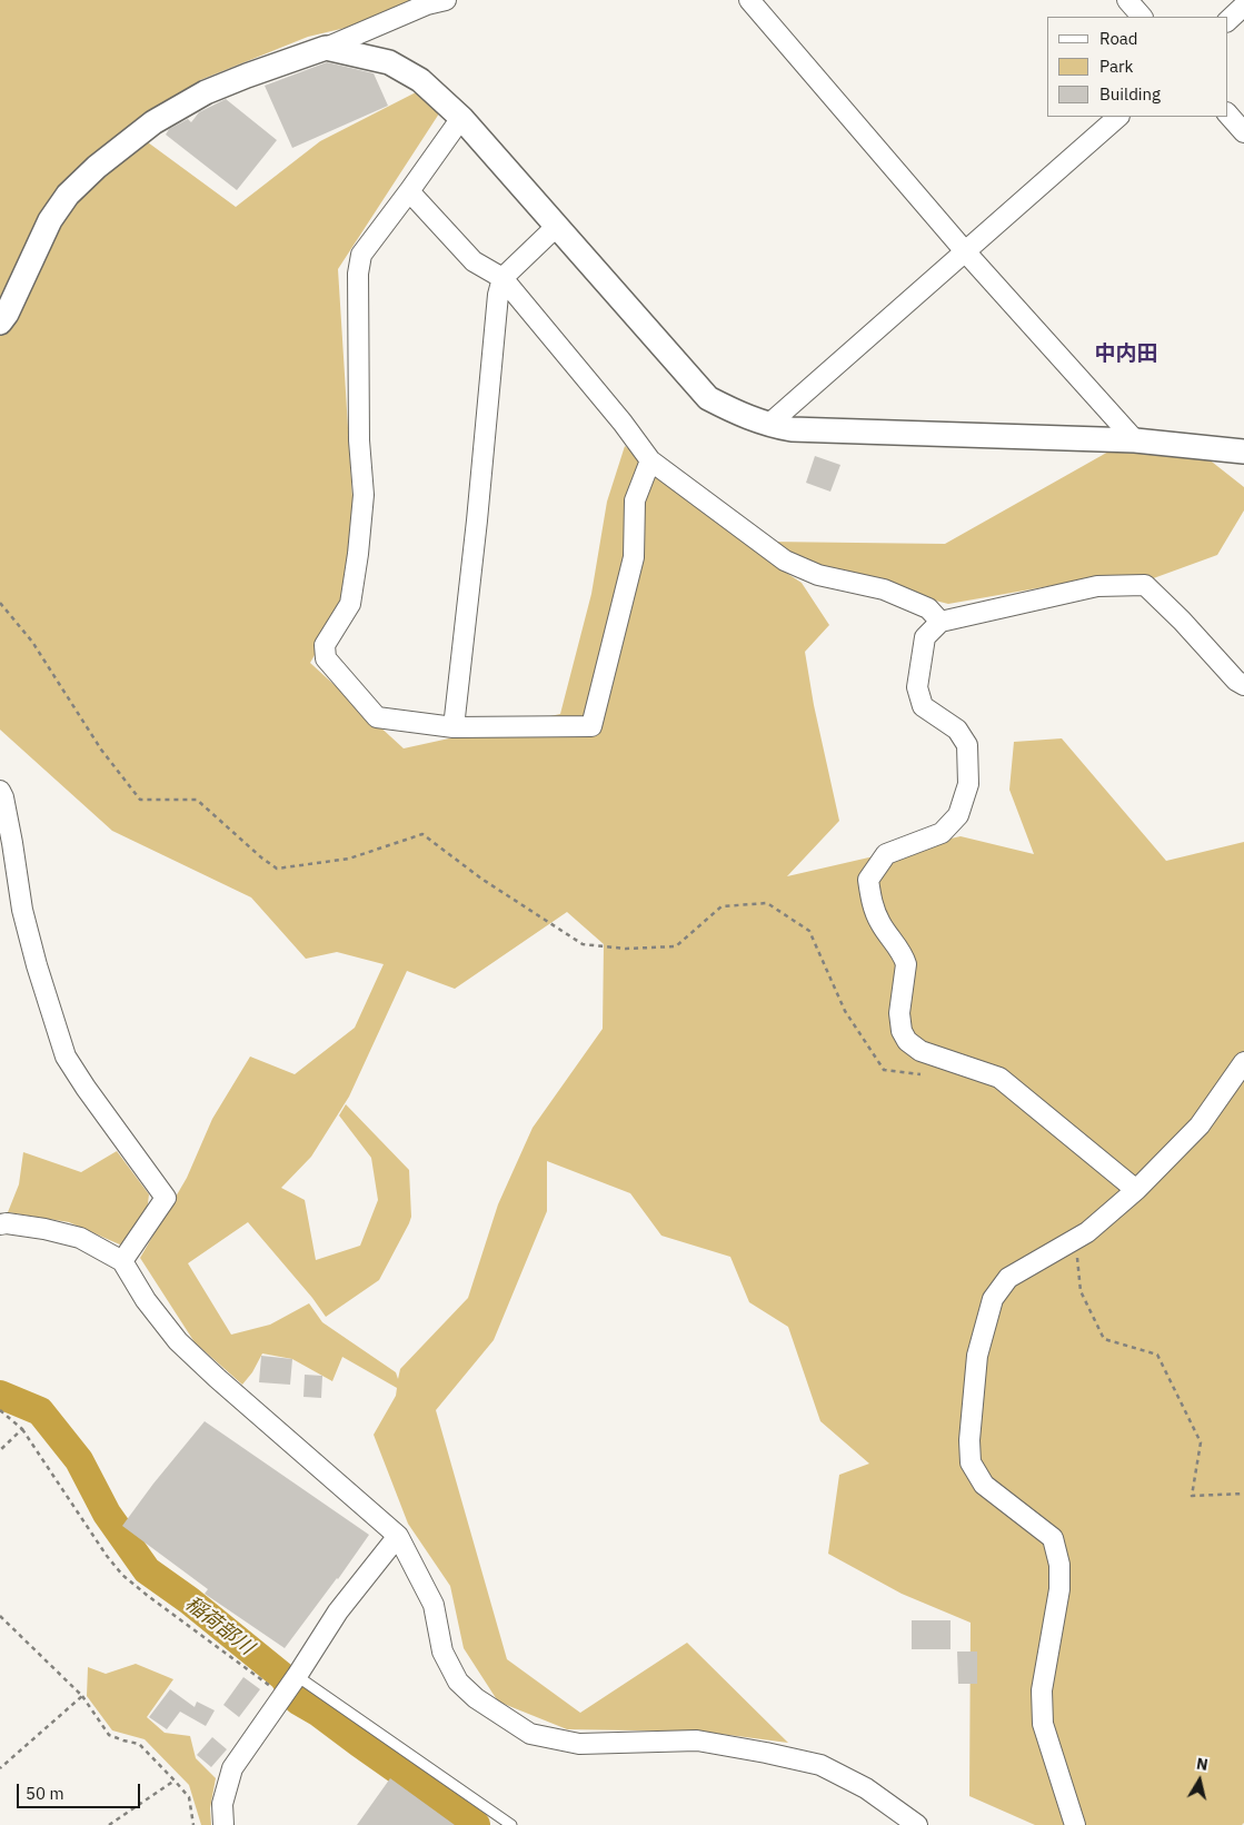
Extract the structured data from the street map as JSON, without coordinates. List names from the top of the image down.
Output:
{
  "districts": ["中内田"],
  "water": ["稲荷部川"],
  "legend": ["Road", "Park", "Building"],
  "scale_bar": "50 m",
  "north": "top"
}
